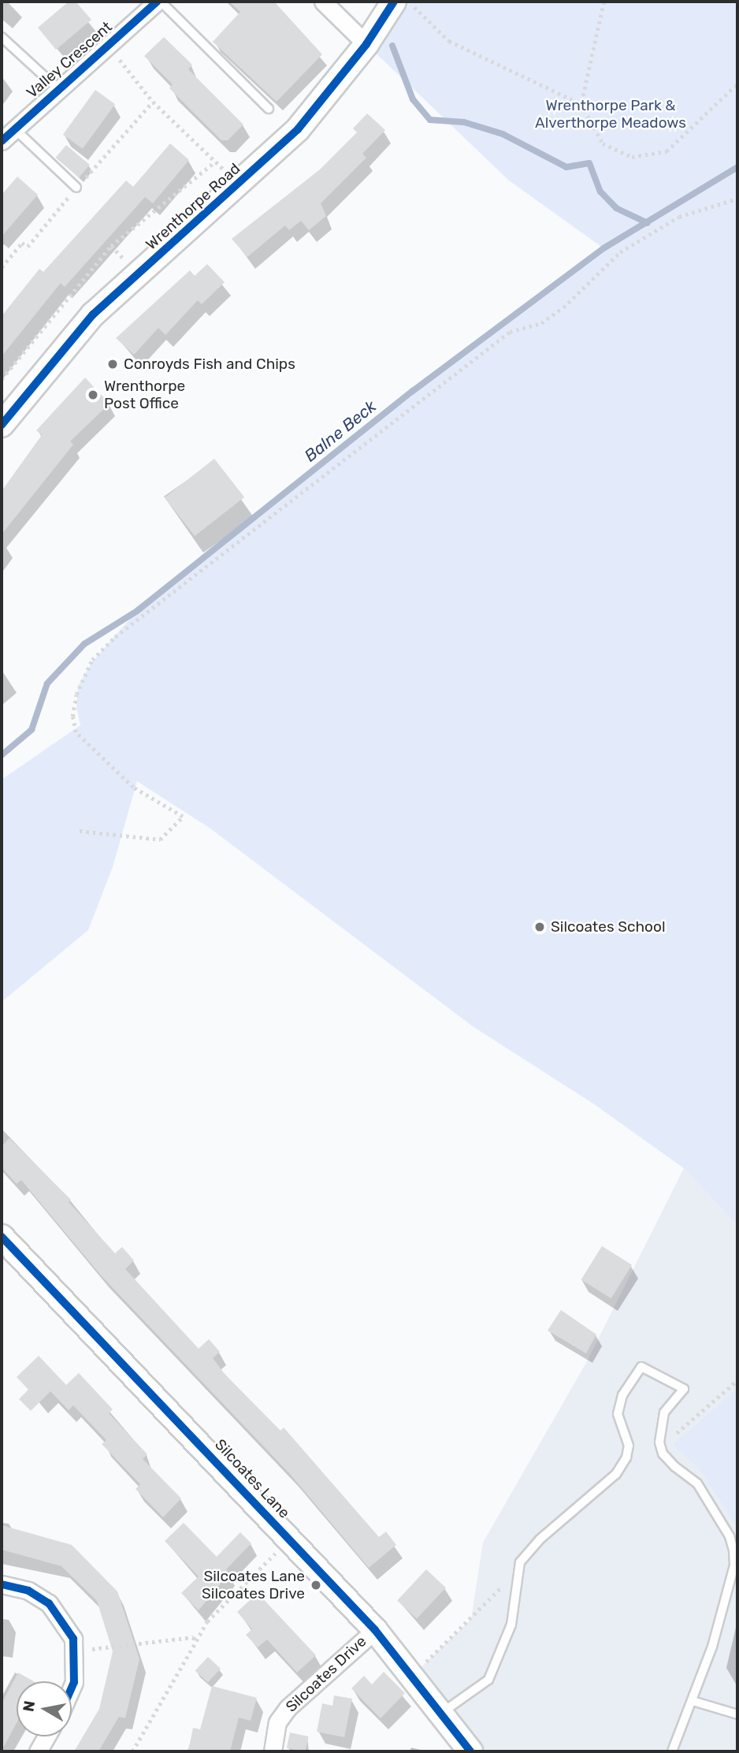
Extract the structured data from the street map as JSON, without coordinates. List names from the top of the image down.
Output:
{
  "streets": {
    "street": [
      "Valley Crescent",
      "Wrenthorpe Road",
      "Silcoates Lane",
      "Silcoates Drive"
    ]
  },
  "crossings": [
    ["Silcoates Lane", "Silcoates Drive"]
  ],
  "water": ["Balne Beck"],
  "parks": ["Wrenthorpe Park & Alverthorpe Meadows"],
  "places": [
    "Conroyds Fish and Chips",
    "Wrenthorpe Post Office",
    "Silcoates School",
    "Silcoates Lane Silcoates Drive"
  ],
  "north": "left"
}
